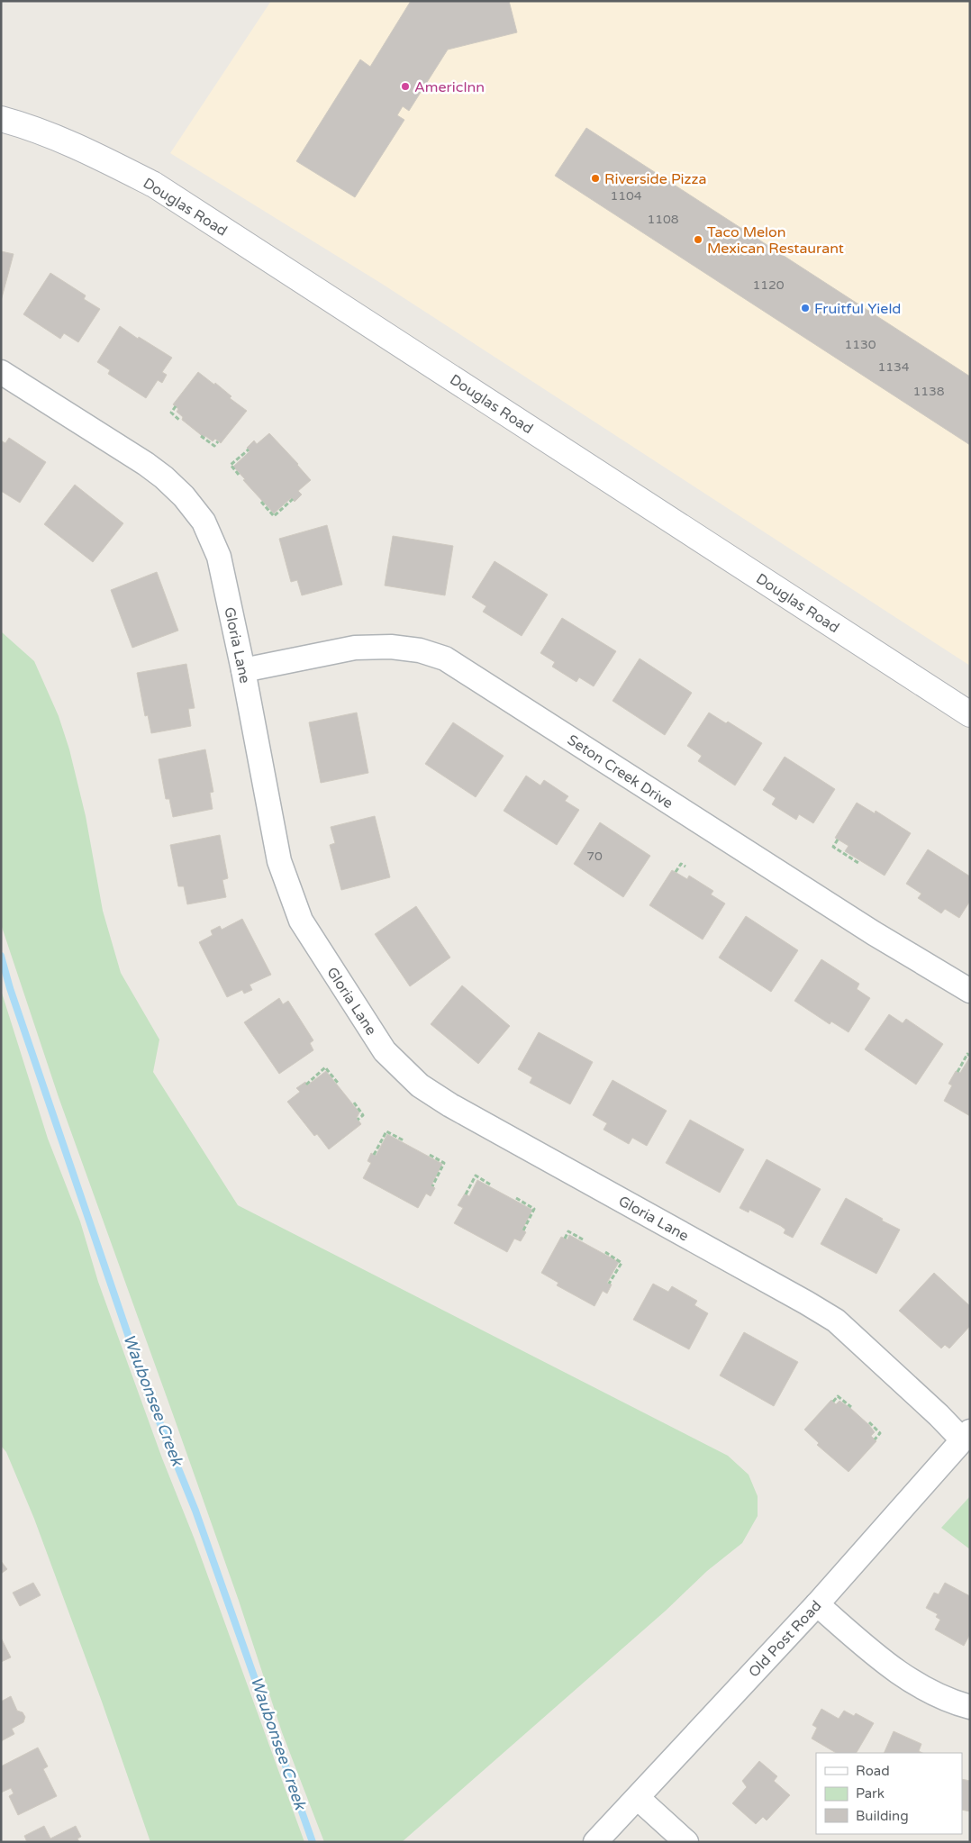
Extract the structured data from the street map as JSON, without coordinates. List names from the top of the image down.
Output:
{
  "streets": {
    "street": [
      "Douglas Road",
      "Gloria Lane",
      "Seton Creek Drive",
      "Old Post Road"
    ]
  },
  "crossings": [
    ["Gloria Lane", "Seton Creek Drive"],
    ["Gloria Lane", "Old Post Road"]
  ],
  "water": ["Waubonsee Creek"],
  "places": [
    "AmericInn",
    "Riverside Pizza",
    "Taco Melon Mexican Restaurant",
    "Fruitful Yield"
  ],
  "house_numbers": [
    "1104",
    "1108",
    "1120",
    "1130",
    "1134",
    "1138",
    "70"
  ],
  "legend": ["Road", "Park", "Building"]
}
